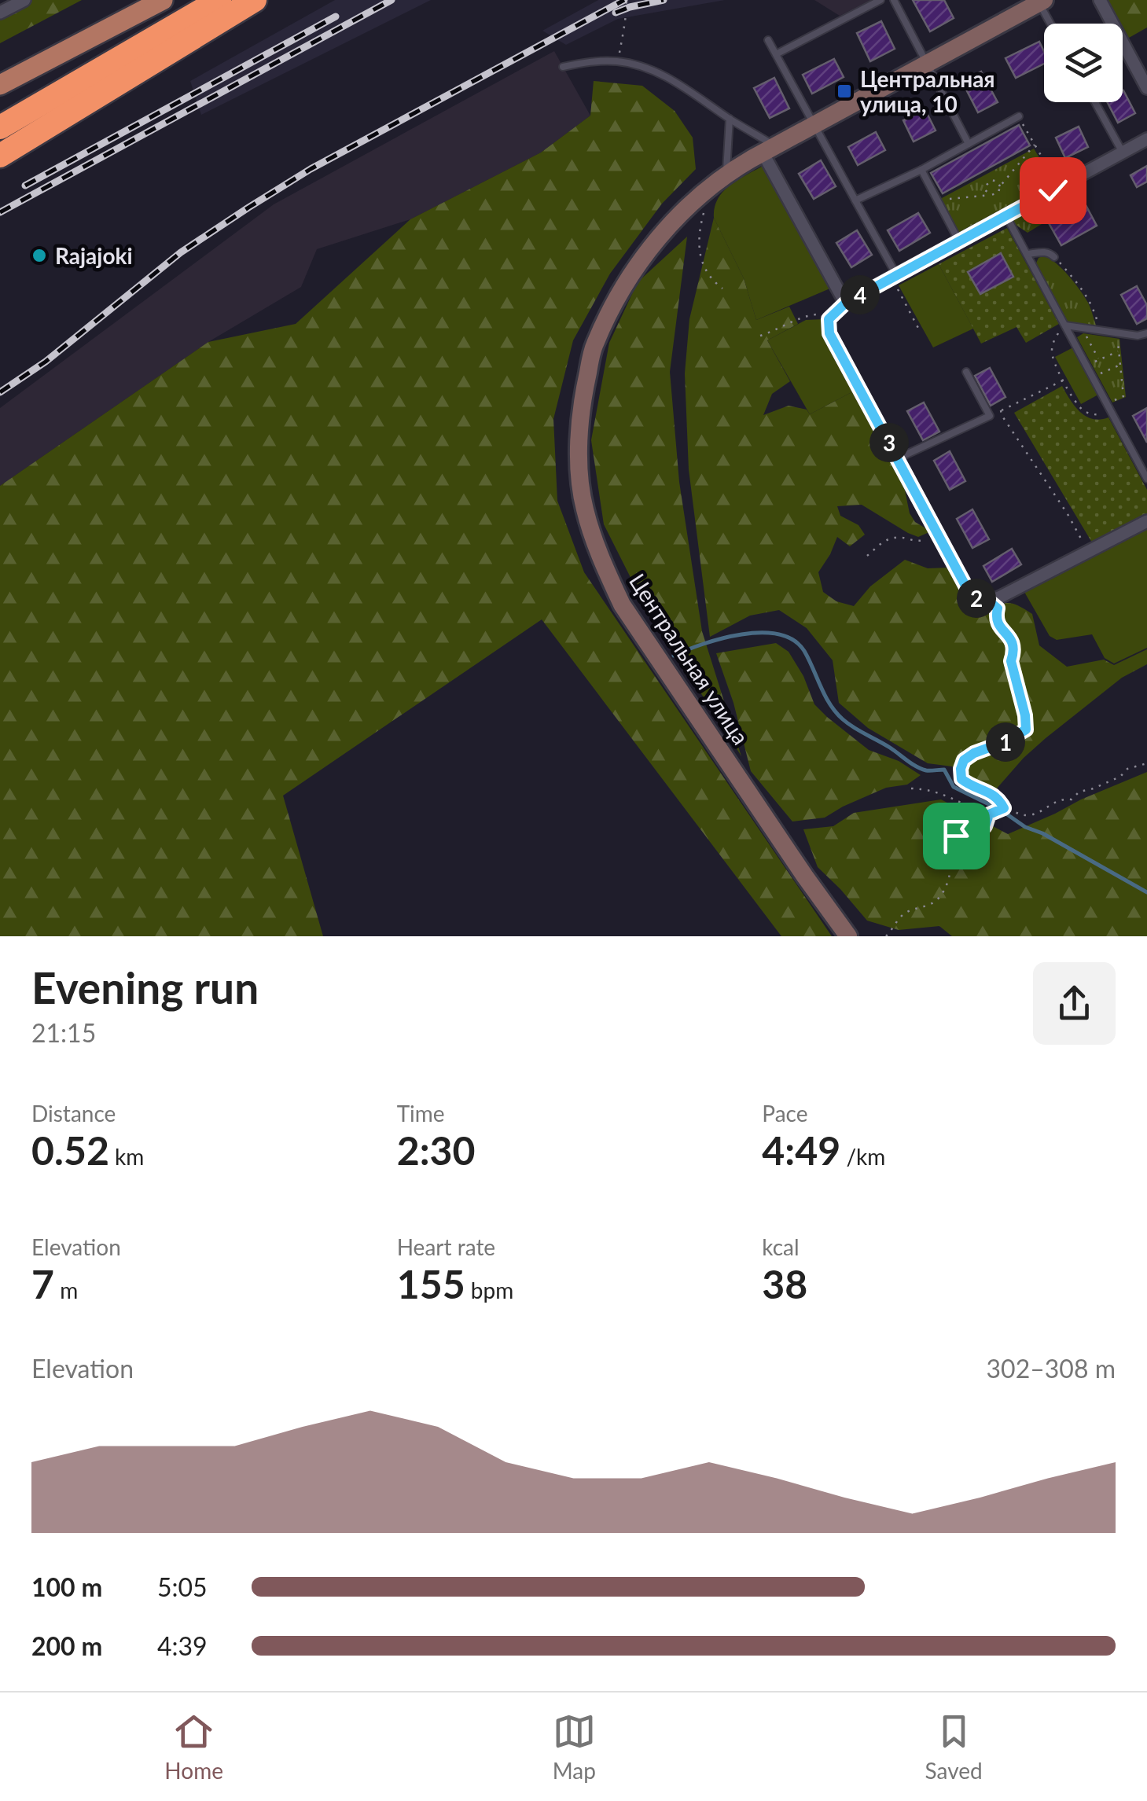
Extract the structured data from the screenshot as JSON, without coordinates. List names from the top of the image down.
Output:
{
  "streets": {
    "main road": ["Центральная улица"]
  },
  "places": {
    "transit": ["Центральная улица, 10"],
    "other": ["Rajajoki"]
  },
  "page": {
    "pins": [
      "4",
      "3",
      "2",
      "1"
    ],
    "heading": ["Evening run", "21:15"],
    "stats": [
      ["Distance", "0.52 km"],
      ["Time", "2:30"],
      ["Pace", "4:49 /km"],
      ["Elevation", "7 m"],
      ["Heart rate", "155 bpm"],
      ["kcal", "38"]
    ],
    "chart": ["Elevation", "302–308 m"],
    "list": [
      {
        "name": "100 m",
        "note": "5:05"
      },
      {
        "name": "200 m",
        "note": "4:39"
      }
    ],
    "tabs": ["Home", "Map", "Saved"]
  }
}
